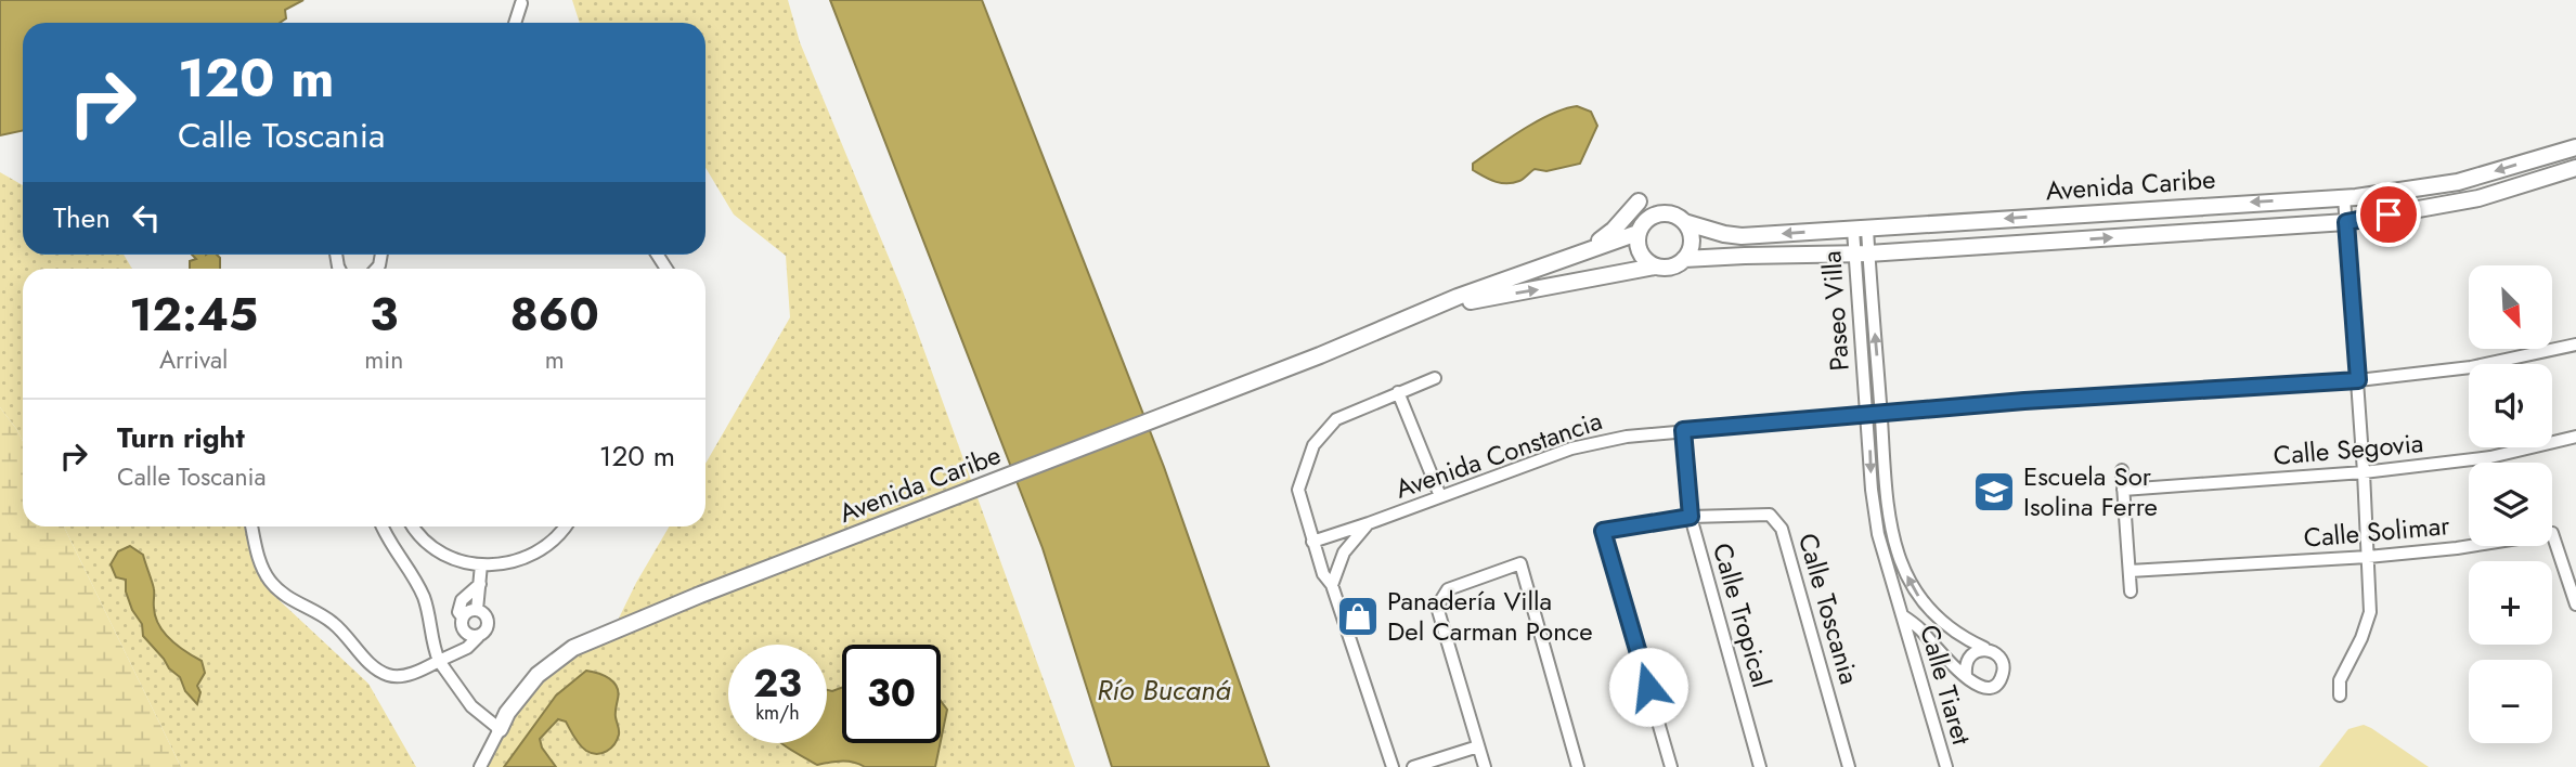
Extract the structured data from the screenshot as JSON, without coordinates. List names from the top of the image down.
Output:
{
  "streets": {
    "street": [
      "Avenida Caribe",
      "Paseo Villa",
      "Calle Segovia",
      "Avenida Constancia",
      "Calle Solimar",
      "Calle Toscania",
      "Calle Tropical",
      "Calle Tiaret"
    ]
  },
  "crossings": [
    ["Avenida Caribe", "Paseo Villa"],
    ["Paseo Villa", "Avenida Constancia"],
    ["Paseo Villa", "Calle Tiaret"],
    ["Avenida Constancia", "Calle Tropical"],
    ["Calle Toscania", "Calle Tropical"]
  ],
  "water": ["Río Bucaná"],
  "places": {
    "school or university": ["Escuela Sor Isolina Ferre"],
    "shop": ["Panadería Villa Del Carman Ponce"]
  },
  "north": "bottom right",
  "page": {
    "turn": ["120 m", "Calle Toscania"],
    "then": "Then",
    "map_buttons": ["+", "−"],
    "eta": [
      "12:45",
      "Arrival",
      "3",
      "min",
      "860",
      "m"
    ],
    "list": [
      {
        "name": "Turn right",
        "note": "Calle Toscania",
        "value": "120 m"
      }
    ],
    "speed": "23 km/h",
    "limit": "30"
  }
}
